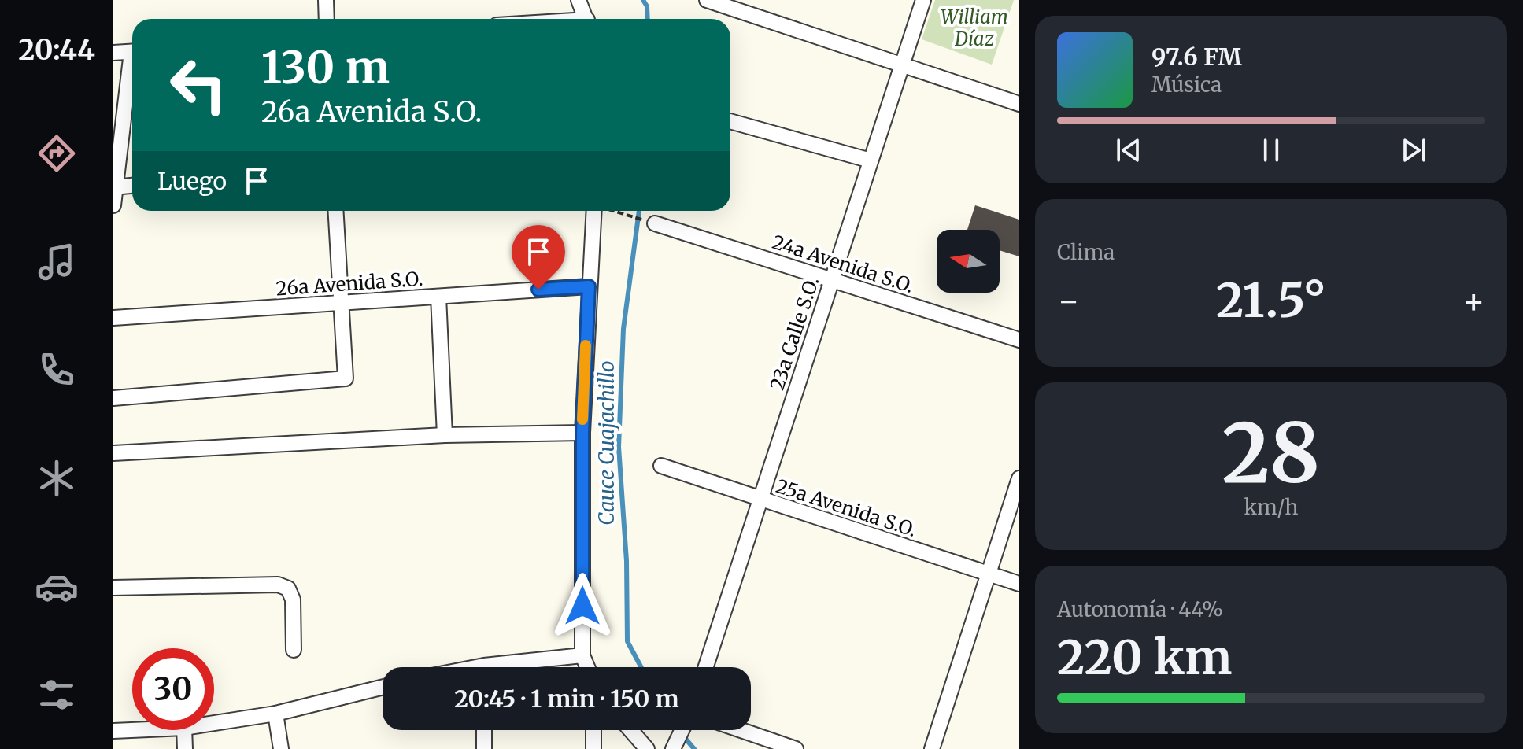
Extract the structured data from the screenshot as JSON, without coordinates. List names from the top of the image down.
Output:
{
  "streets": {
    "street": [
      "24a Avenida S.O.",
      "26a Avenida S.O.",
      "23a Calle S.O.",
      "25a Avenida S.O."
    ]
  },
  "crossings": [
    ["24a Avenida S.O.", "23a Calle S.O."],
    ["23a Calle S.O.", "25a Avenida S.O."]
  ],
  "water": ["Cauce Cuajachillo"],
  "parks": ["William Díaz"],
  "north": "left",
  "page": {
    "tabs": "20:44",
    "turn": ["130 m", "26a Avenida S.O."],
    "song": ["97.6 FM", "Música"],
    "then": "Luego",
    "tile": [
      "Clima",
      ["28", "km/h"],
      ["Autonomía · 44%", "220 km"]
    ],
    "heat": ["−", "21.5°", "+"],
    "limit": "30",
    "trip": "20:45 · 1 min · 150 m"
  }
}
